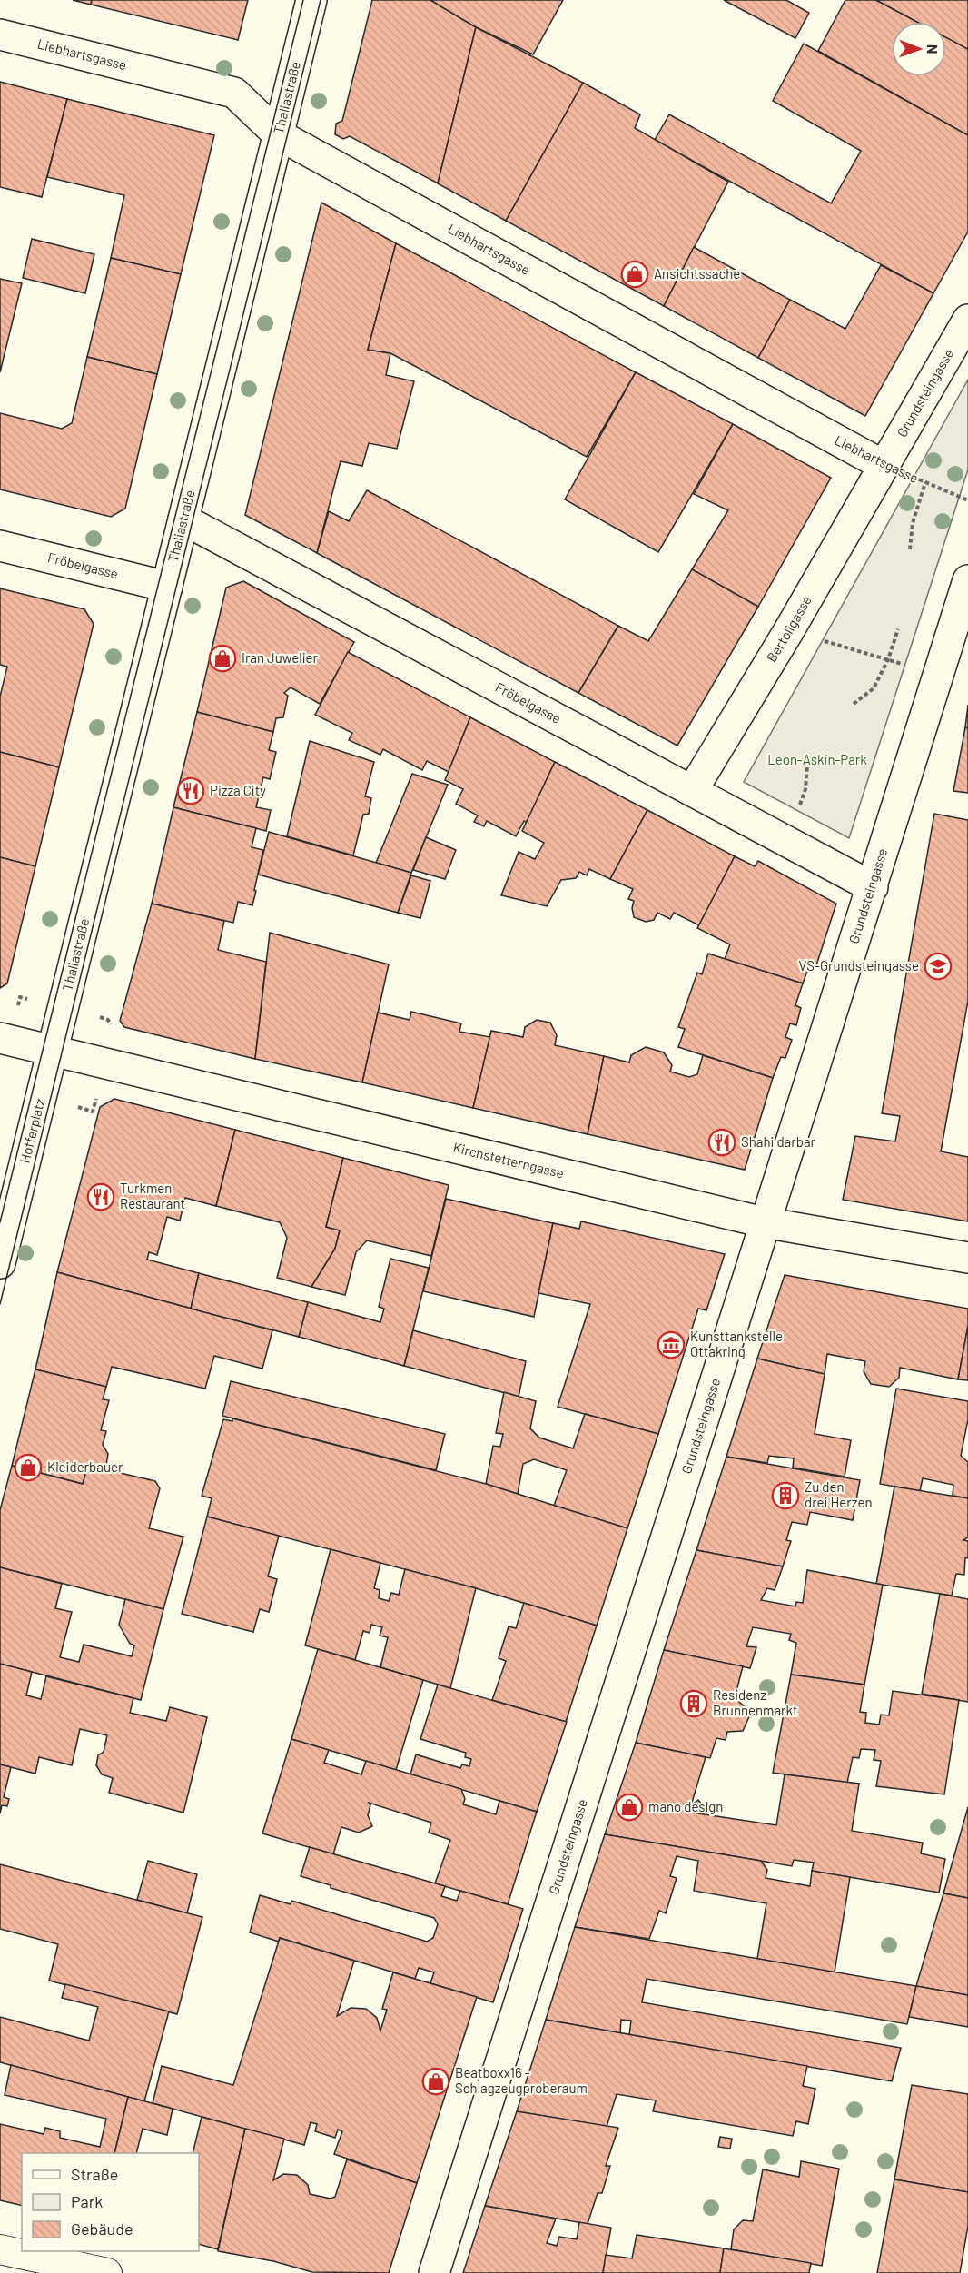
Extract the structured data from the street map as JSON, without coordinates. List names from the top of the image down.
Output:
{
  "streets": {
    "street": [
      "Liebhartsgasse",
      "Thaliastraße",
      "Grundsteingasse",
      "Fröbelgasse",
      "Bertoligasse",
      "Hofferplatz",
      "Kirchstetterngasse"
    ]
  },
  "crossings": [
    ["Liebhartsgasse", "Thaliastraße"],
    ["Liebhartsgasse", "Grundsteingasse"],
    ["Liebhartsgasse", "Bertoligasse"],
    ["Thaliastraße", "Fröbelgasse"],
    ["Thaliastraße", "Hofferplatz"],
    ["Thaliastraße", "Kirchstetterngasse"],
    ["Grundsteingasse", "Fröbelgasse"],
    ["Grundsteingasse", "Bertoligasse"],
    ["Grundsteingasse", "Kirchstetterngasse"],
    ["Fröbelgasse", "Bertoligasse"],
    ["Hofferplatz", "Kirchstetterngasse"]
  ],
  "parks": ["Leon-Askin-Park"],
  "places": {
    "shop": [
      "Ansichtssache",
      "Iran Juwelier",
      "Kleiderbauer",
      "mano design",
      "Beatboxx16 - Schlagzeugproberaum"
    ],
    "restaurant": ["Pizza City", "Shahi darbar", "Turkmen Restaurant"],
    "school or university": ["VS-Grundsteingasse"],
    "museum": ["Kunsttankstelle Ottakring"],
    "building": ["Zu den drei Herzen", "Residenz Brunnenmarkt"]
  },
  "legend": ["Straße", "Park", "Gebäude"],
  "north": "right"
}
